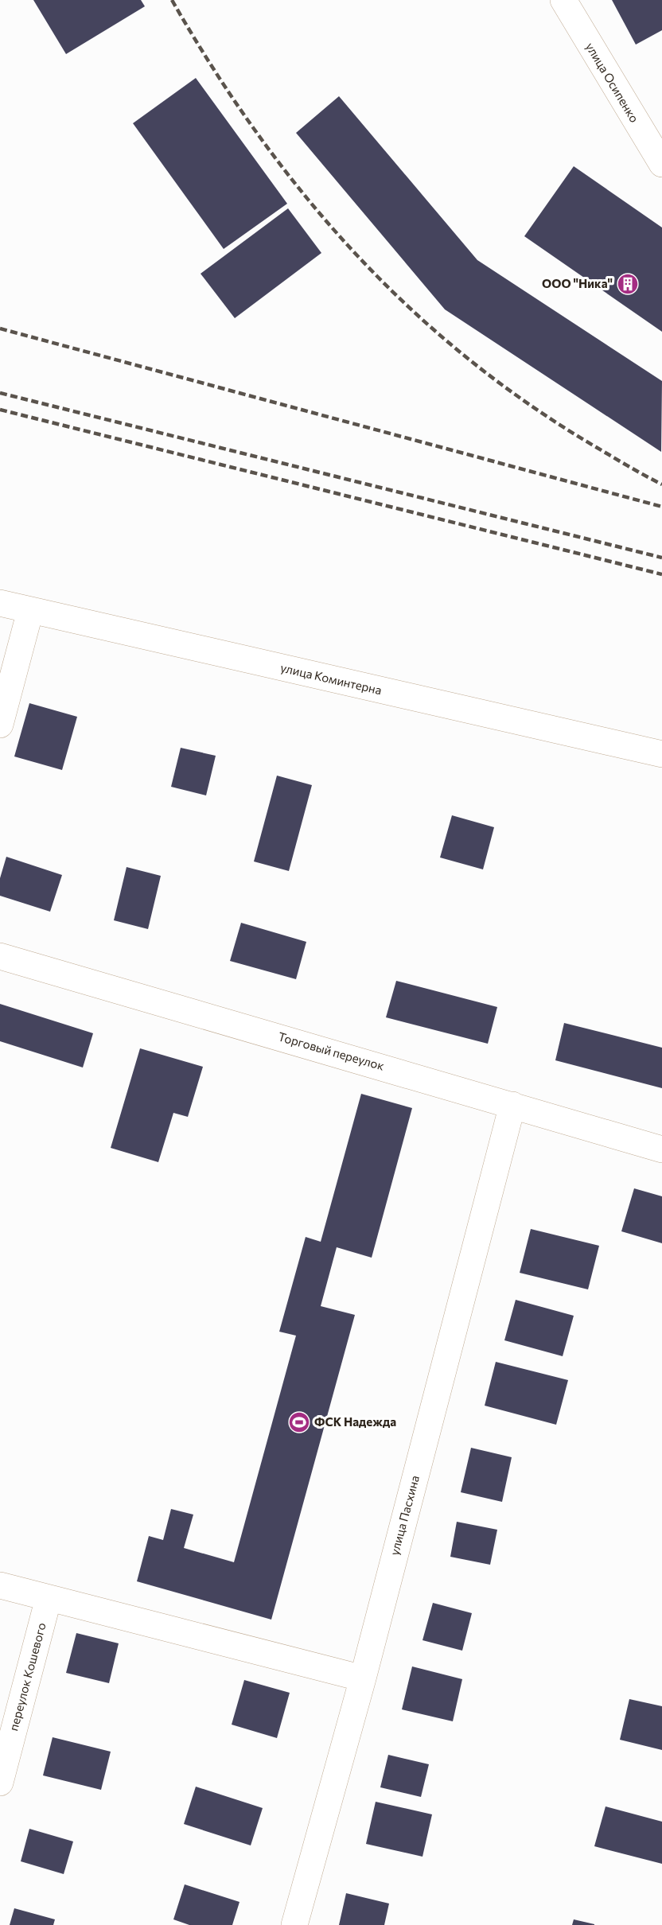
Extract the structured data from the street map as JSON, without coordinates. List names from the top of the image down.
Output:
{
  "streets": {
    "street": [
      "улица Осипенко",
      "улица Коминтерна",
      "Торговый переулок",
      "улица Пасхина",
      "переулок Кошевого"
    ]
  },
  "crossings": [
    ["Торговый переулок", "улица Пасхина"]
  ],
  "places": {
    "building": ["ООО \"Ника\""],
    "sports": ["ФСК Надежда"]
  }
}
